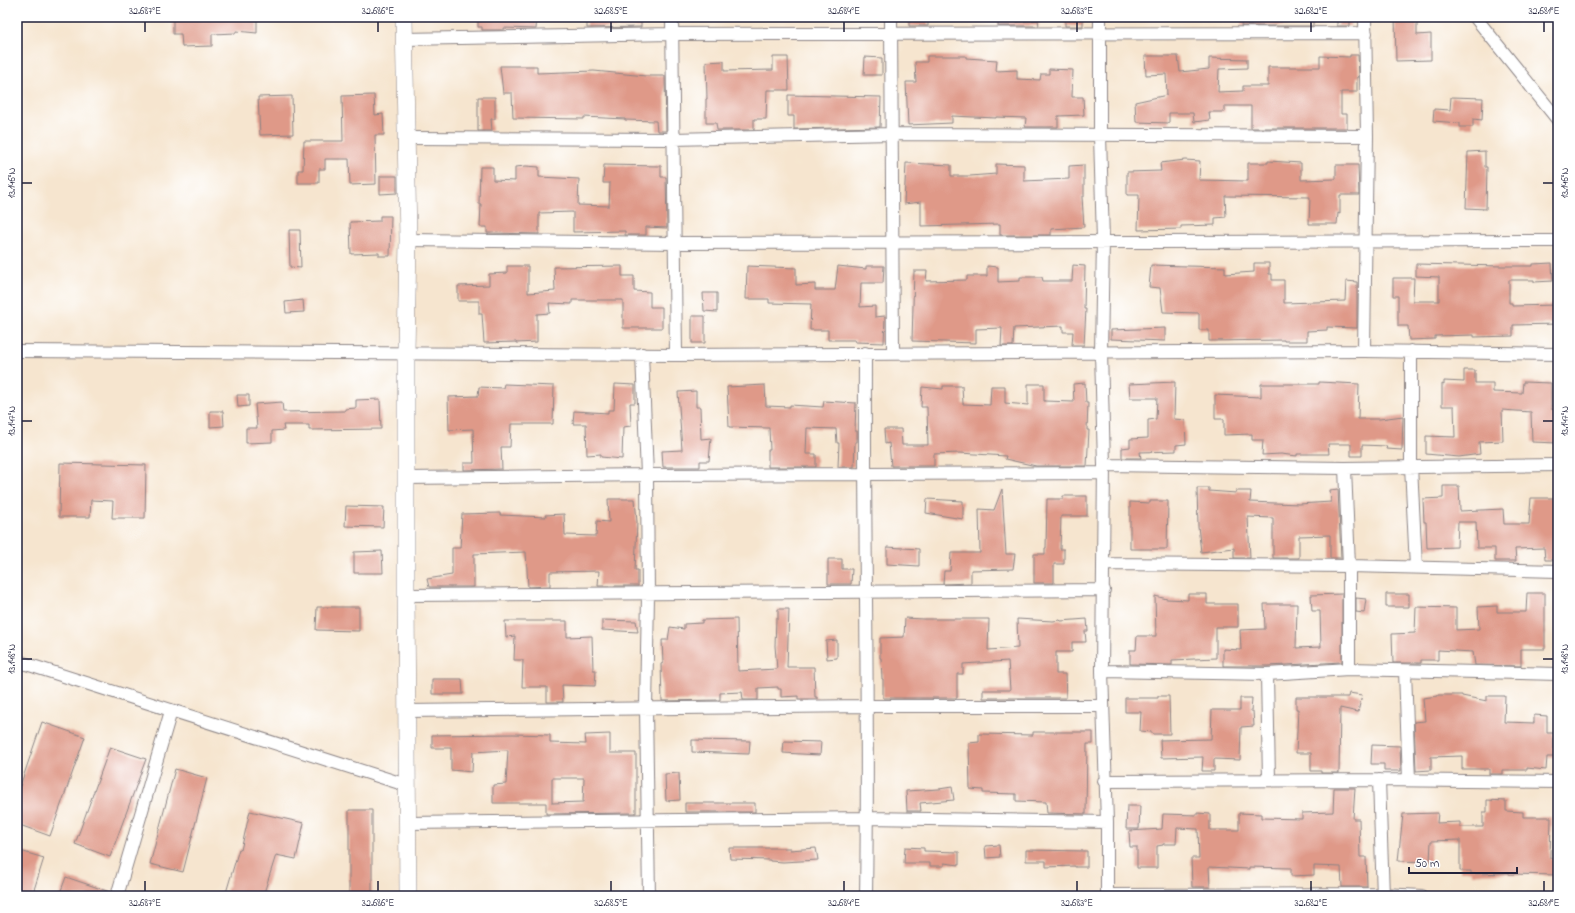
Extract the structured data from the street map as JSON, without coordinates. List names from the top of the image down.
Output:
{
  "scale_bar": "50 m",
  "coordinates": [
    "32.687°E",
    "32.686°E",
    "32.685°E",
    "32.684°E",
    "32.683°E",
    "32.682°E",
    "32.681°E",
    "13.146°N",
    "13.147°N",
    "13.148°N"
  ]
}
